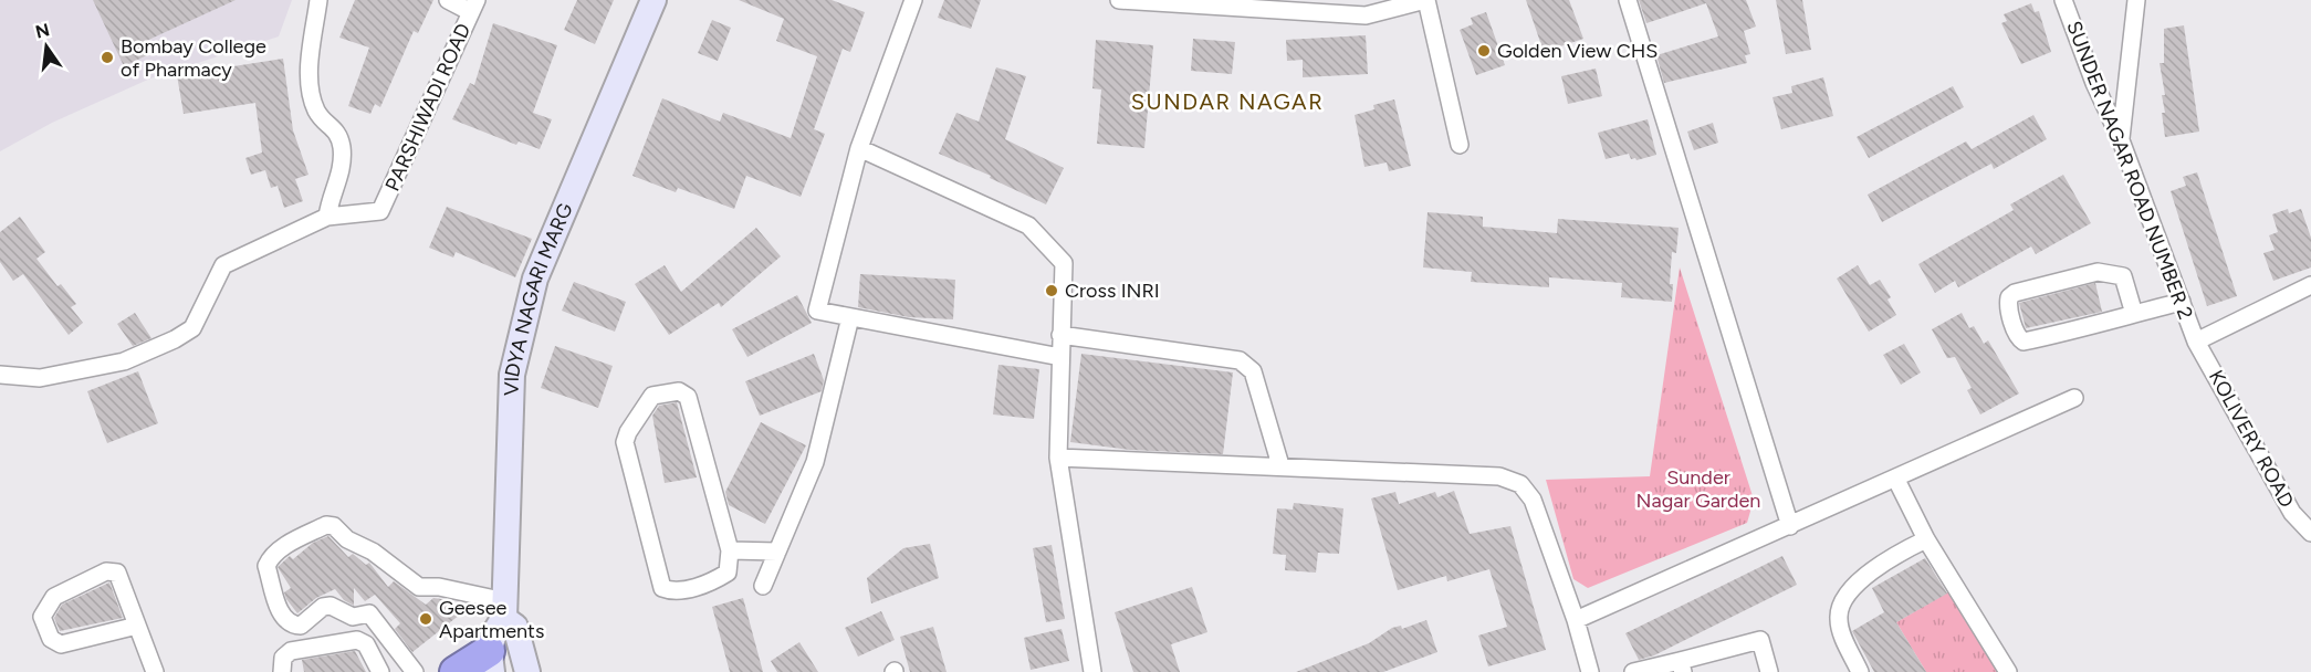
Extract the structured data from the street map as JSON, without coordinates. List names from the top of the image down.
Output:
{
  "streets": {
    "main road": ["VIDYA NAGARI MARG"],
    "street": ["PARSHIWADI ROAD", "SUNDER NAGAR ROAD NUMBER 2", "KOLIVERY ROAD"]
  },
  "crossings": [
    ["SUNDER NAGAR ROAD NUMBER 2", "KOLIVERY ROAD"]
  ],
  "districts": ["SUNDAR NAGAR"],
  "parks": ["Sunder Nagar Garden"],
  "places": [
    "Golden View CHS",
    "Bombay College of Pharmacy",
    "Cross INRI",
    "Geesee Apartments"
  ],
  "north": "top"
}
